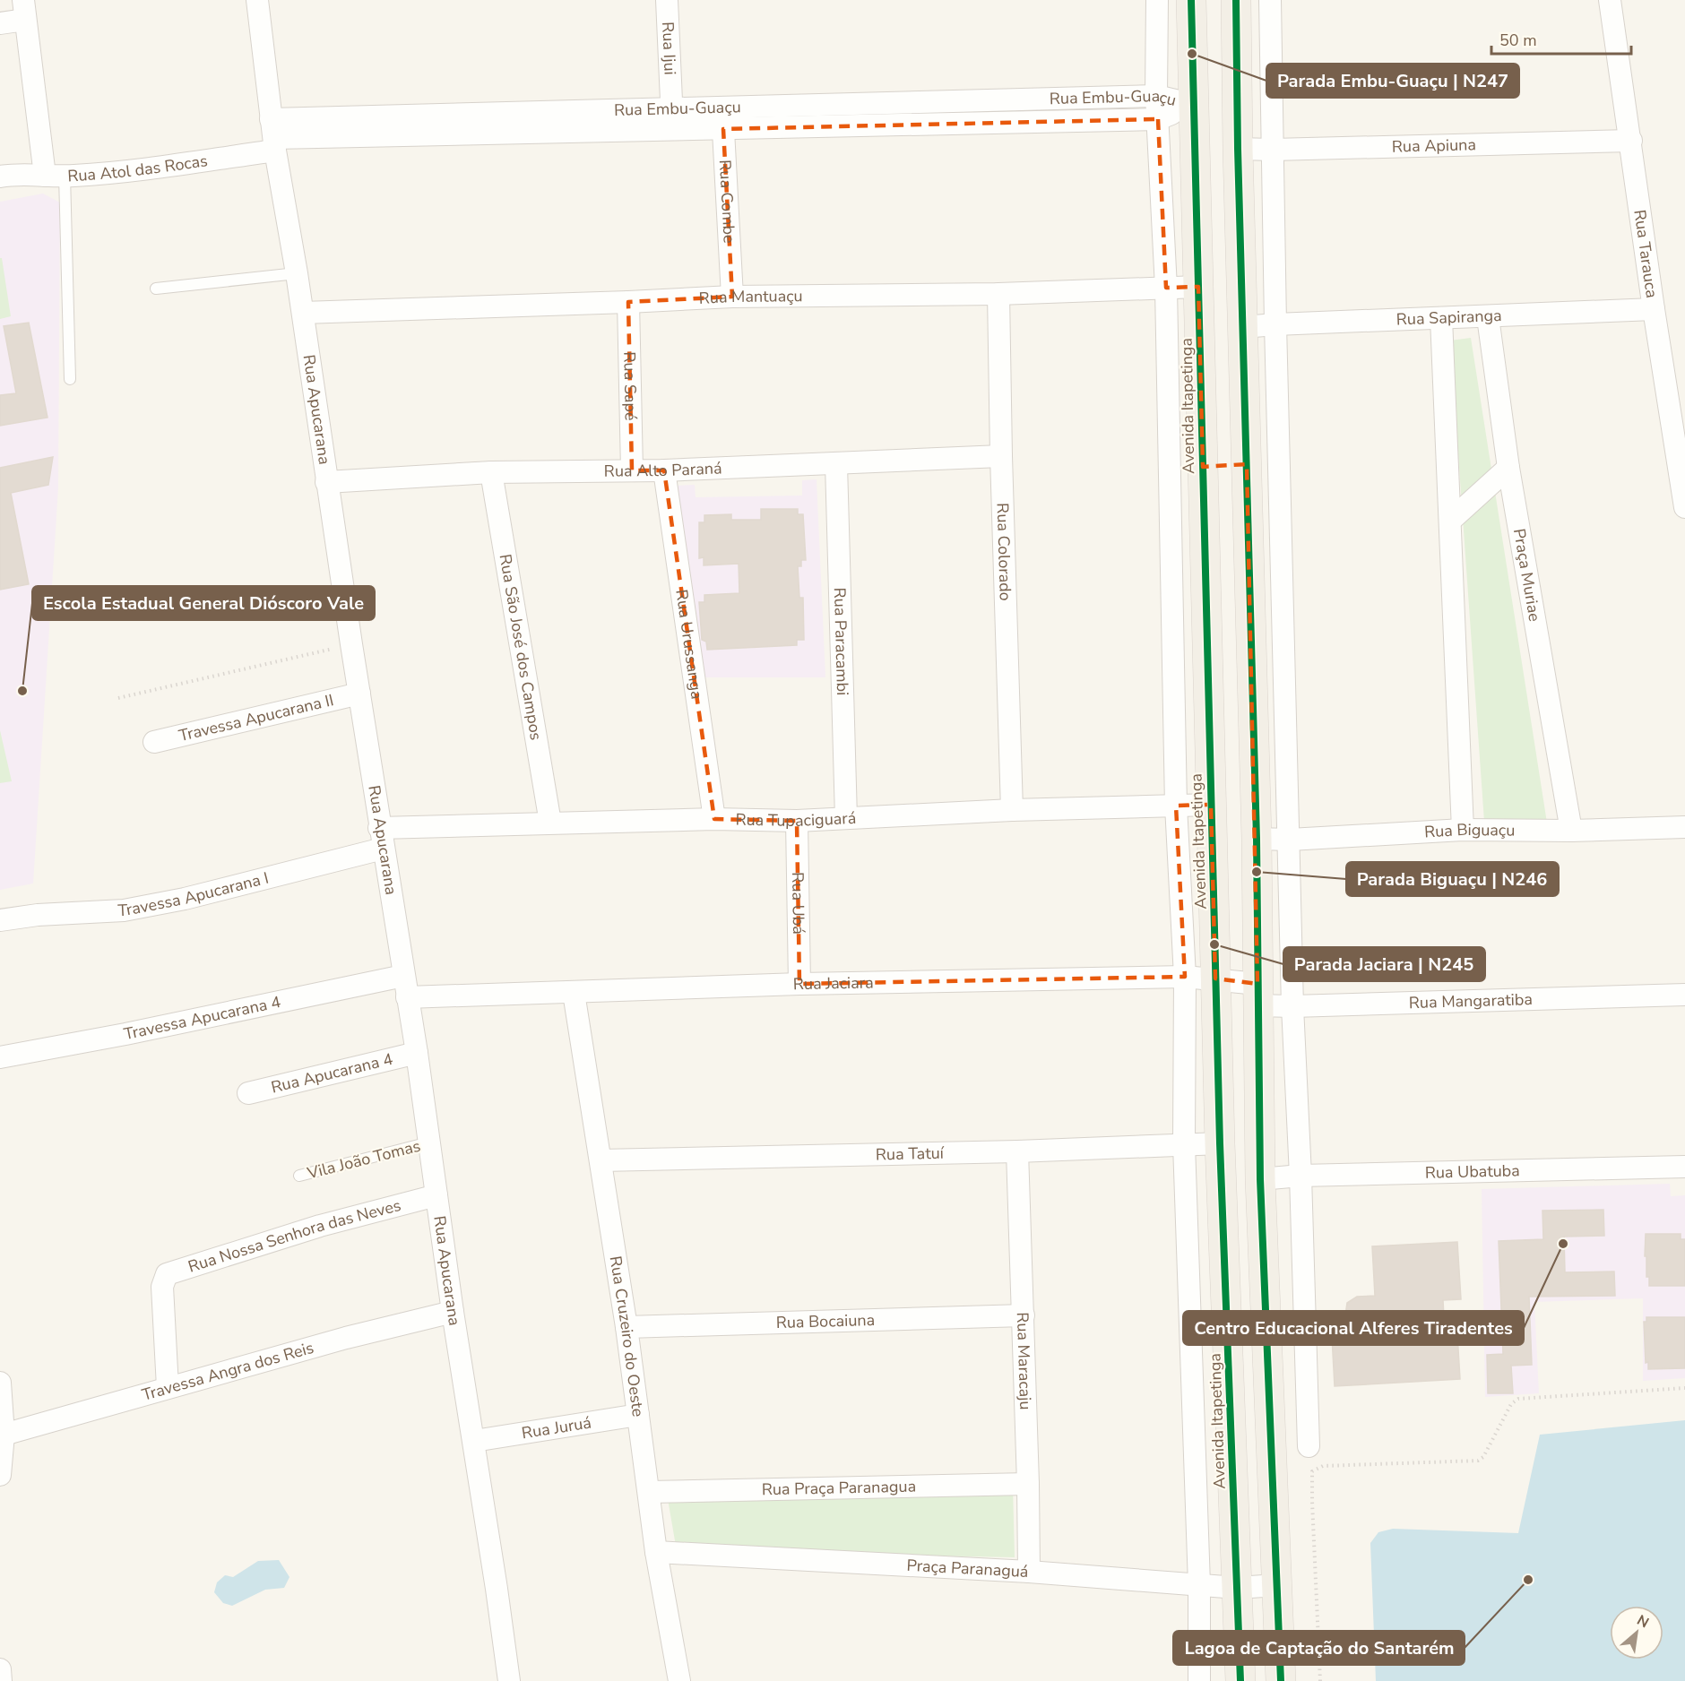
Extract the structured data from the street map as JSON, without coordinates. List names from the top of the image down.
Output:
{
  "streets": {
    "main road": ["Avenida Itapetinga"],
    "street": [
      "Rua Ijui",
      "Rua Embu-Guaçu",
      "Rua Apiuna",
      "Rua Atol das Rocas",
      "Rua Combe",
      "Rua Tarauca",
      "Rua Mantuaçu",
      "Rua Sapiranga",
      "Rua Sapé",
      "Rua Apucarana",
      "Rua Alto Paraná",
      "Rua Colorado",
      "Praça Muriae",
      "Rua Paracambi",
      "Rua Urussanga",
      "Rua São José dos Campos",
      "Travessa Apucarana II",
      "Rua Tupaciguará",
      "Rua Biguaçu",
      "Travessa Apucarana I",
      "Rua Ubá",
      "Rua Jaciara",
      "Rua Mangaratiba",
      "Travessa Apucarana 4",
      "Rua Apucarana 4",
      "Rua Tatuí",
      "Rua Ubatuba",
      "Rua Nossa Senhora das Neves",
      "Rua Bocaiuna",
      "Rua Cruzeiro do Oeste",
      "Rua Maracaju",
      "Travessa Angra dos Reis",
      "Rua Juruá",
      "Rua Praça Paranagua",
      "Praça Paranaguá"
    ],
    "lane": ["Vila João Tomas"]
  },
  "crossings": [
    ["Rua Ijui", "Rua Embu-Guaçu"],
    ["Rua Embu-Guaçu", "Rua Atol das Rocas"],
    ["Rua Embu-Guaçu", "Rua Combe"],
    ["Rua Embu-Guaçu", "Avenida Itapetinga"],
    ["Rua Embu-Guaçu", "Rua Apucarana"],
    ["Rua Apiuna", "Rua Tarauca"],
    ["Rua Atol das Rocas", "Rua Apucarana"],
    ["Rua Combe", "Rua Mantuaçu"],
    ["Rua Tarauca", "Rua Sapiranga"],
    ["Rua Mantuaçu", "Rua Sapé"],
    ["Rua Mantuaçu", "Avenida Itapetinga"],
    ["Rua Mantuaçu", "Rua Apucarana"],
    ["Rua Mantuaçu", "Rua Colorado"],
    ["Rua Sapiranga", "Praça Muriae"],
    ["Rua Sapé", "Rua Alto Paraná"],
    ["Avenida Itapetinga", "Rua Tupaciguará"],
    ["Avenida Itapetinga", "Rua Jaciara"],
    ["Avenida Itapetinga", "Rua Tatuí"],
    ["Avenida Itapetinga", "Praça Paranaguá"],
    ["Rua Apucarana", "Rua Alto Paraná"],
    ["Rua Apucarana", "Travessa Apucarana II"],
    ["Rua Apucarana", "Rua Tupaciguará"],
    ["Rua Apucarana", "Travessa Apucarana I"],
    ["Rua Apucarana", "Rua Jaciara"],
    ["Rua Apucarana", "Travessa Apucarana 4"],
    ["Rua Apucarana", "Rua Apucarana 4"],
    ["Rua Apucarana", "Vila João Tomas"],
    ["Rua Apucarana", "Rua Nossa Senhora das Neves"],
    ["Rua Apucarana", "Travessa Angra dos Reis"],
    ["Rua Apucarana", "Rua Juruá"],
    ["Rua Alto Paraná", "Rua Colorado"],
    ["Rua Alto Paraná", "Rua Paracambi"],
    ["Rua Alto Paraná", "Rua Urussanga"],
    ["Rua Alto Paraná", "Rua São José dos Campos"],
    ["Rua Colorado", "Rua Tupaciguará"],
    ["Praça Muriae", "Rua Biguaçu"],
    ["Rua Paracambi", "Rua Tupaciguará"],
    ["Rua Urussanga", "Rua Tupaciguará"],
    ["Rua São José dos Campos", "Rua Tupaciguará"],
    ["Rua Tupaciguará", "Travessa Apucarana I"],
    ["Rua Tupaciguará", "Rua Ubá"],
    ["Rua Ubá", "Rua Jaciara"],
    ["Rua Jaciara", "Rua Mangaratiba"],
    ["Rua Jaciara", "Rua Cruzeiro do Oeste"],
    ["Rua Tatuí", "Rua Cruzeiro do Oeste"],
    ["Rua Tatuí", "Rua Maracaju"],
    ["Rua Nossa Senhora das Neves", "Travessa Angra dos Reis"],
    ["Rua Bocaiuna", "Rua Cruzeiro do Oeste"],
    ["Rua Bocaiuna", "Rua Maracaju"],
    ["Rua Cruzeiro do Oeste", "Rua Juruá"],
    ["Rua Cruzeiro do Oeste", "Rua Praça Paranagua"],
    ["Rua Cruzeiro do Oeste", "Praça Paranaguá"],
    ["Rua Maracaju", "Rua Praça Paranagua"],
    ["Rua Maracaju", "Praça Paranaguá"]
  ],
  "places": [
    "Parada Embu-Guaçu | N247",
    "Escola Estadual General Dióscoro Vale",
    "Parada Biguaçu | N246",
    "Parada Jaciara | N245",
    "Centro Educacional Alferes Tiradentes",
    "Lagoa de Captação do Santarém"
  ],
  "scale_bar": "50 m",
  "north": "top right"
}
